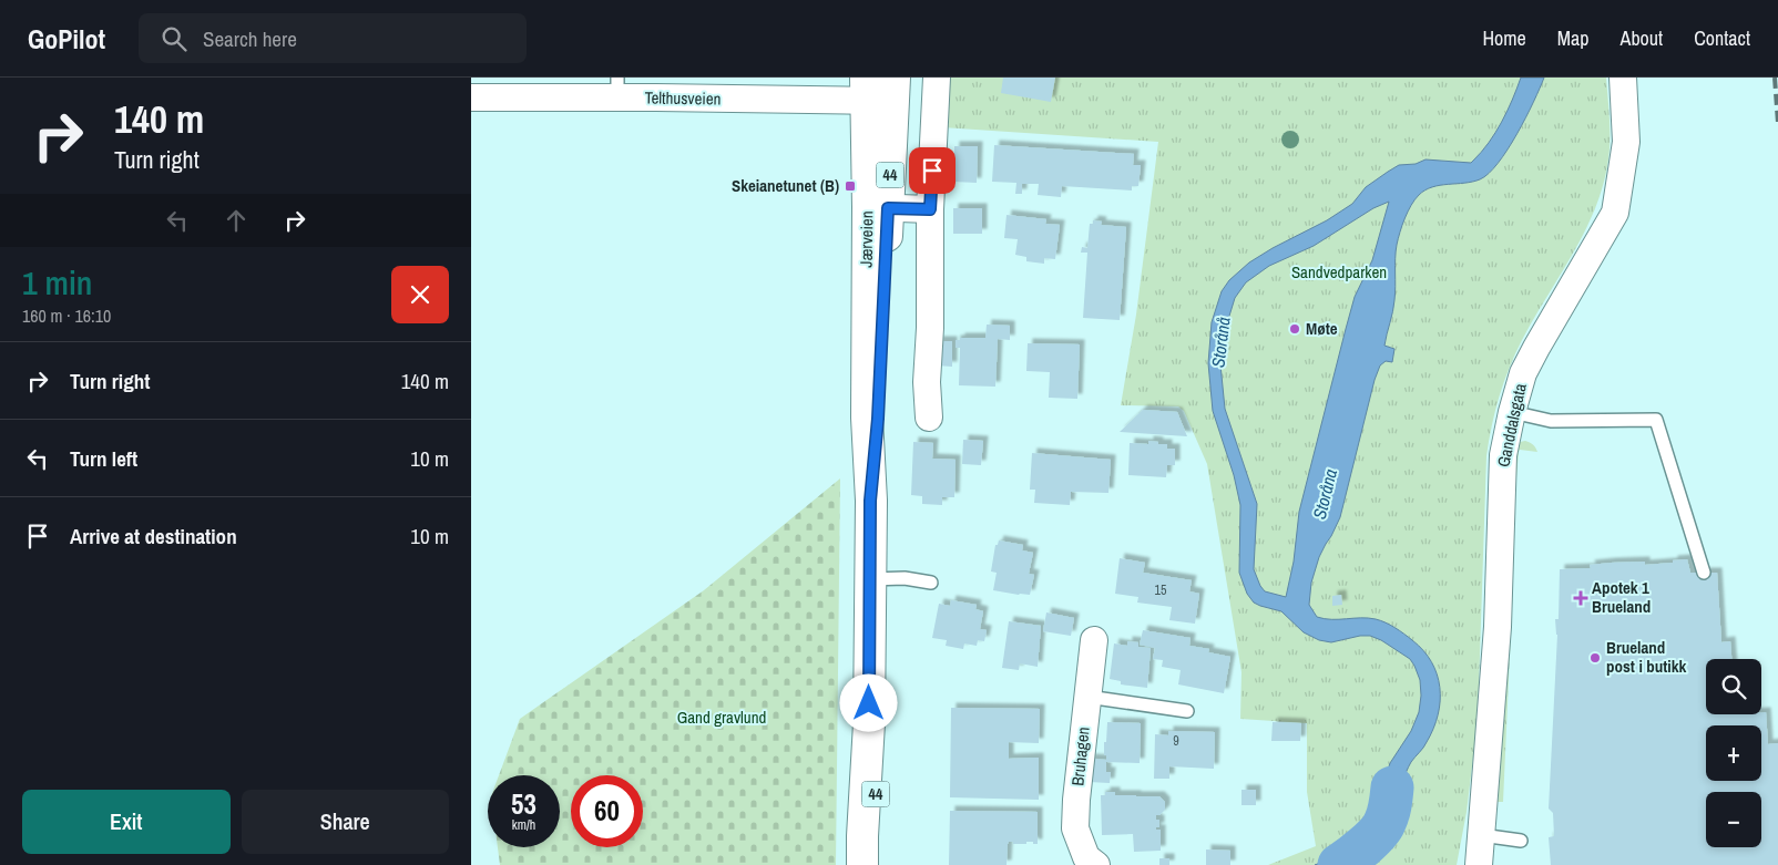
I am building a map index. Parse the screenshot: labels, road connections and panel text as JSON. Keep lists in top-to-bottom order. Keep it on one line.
{"streets":{"main road":["44","Jærveien"],"street":["Telthusveien","Ganddalsgata","Bruhagen"]},"crossings":[["Telthusveien","Jærveien"]],"water":["Storånå","Storåna"],"parks":["Sandvedparken","Gand gravlund"],"places":{"transit":["Skeianetunet (B)"],"other":["Møte","Brueland post i butikk"],"health":["Apotek 1 Brueland"]},"house_numbers":["15","9"],"page":{"header":"GoPilot","search":"Search here","nav":["Home","Map","About","Contact"],"turn":["140 m","Turn right"],"heading":["1 min","160 m · 16:10"],"list":[{"name":"Turn right","value":"140 m"},{"name":"Turn left","value":"10 m"},{"name":"Arrive at destination","value":"10 m"}],"map_buttons":["+","−"],"speed":"53 km/h","limit":"60","buttons":["Exit","Share"]}}
